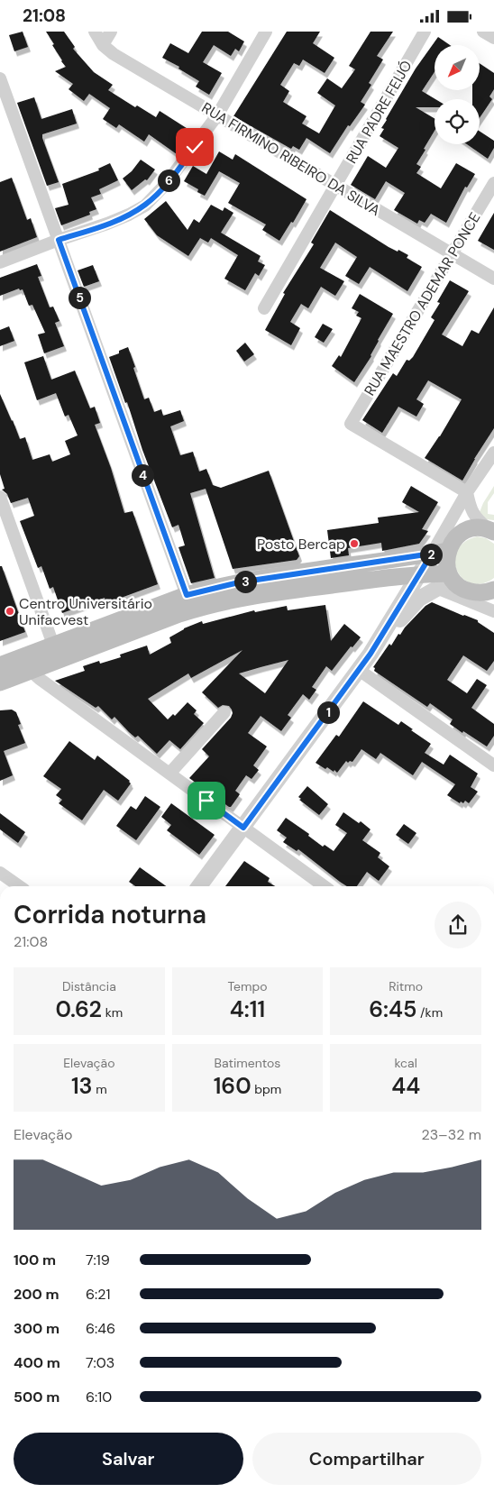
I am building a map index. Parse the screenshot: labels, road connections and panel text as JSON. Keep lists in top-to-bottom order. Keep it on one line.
{"streets":{"street":["RUA PADRE FEIJÓ","RUA FIRMINO RIBEIRO DA SILVA","RUA MAESTRO ADEMAR PONCE"]},"crossings":[["RUA PADRE FEIJÓ","RUA FIRMINO RIBEIRO DA SILVA"],["RUA FIRMINO RIBEIRO DA SILVA","RUA MAESTRO ADEMAR PONCE"]],"places":["Posto Bercap","Centro Universitário Unifacvest"],"north":"bottom left","page":{"status":"21:08","pins":["6","5","4","2","3","1"],"heading":["Corrida noturna","21:08"],"stats":[["Distância","0.62 km"],["Tempo","4:11"],["Ritmo","6:45 /km"],["Elevação","13 m"],["Batimentos","160 bpm"],["kcal","44"]],"chart":["Elevação","23–32 m"],"list":[{"name":"100 m","note":"7:19"},{"name":"200 m","note":"6:21"},{"name":"300 m","note":"6:46"},{"name":"400 m","note":"7:03"},{"name":"500 m","note":"6:10"}],"buttons":["Salvar","Compartilhar"]}}
